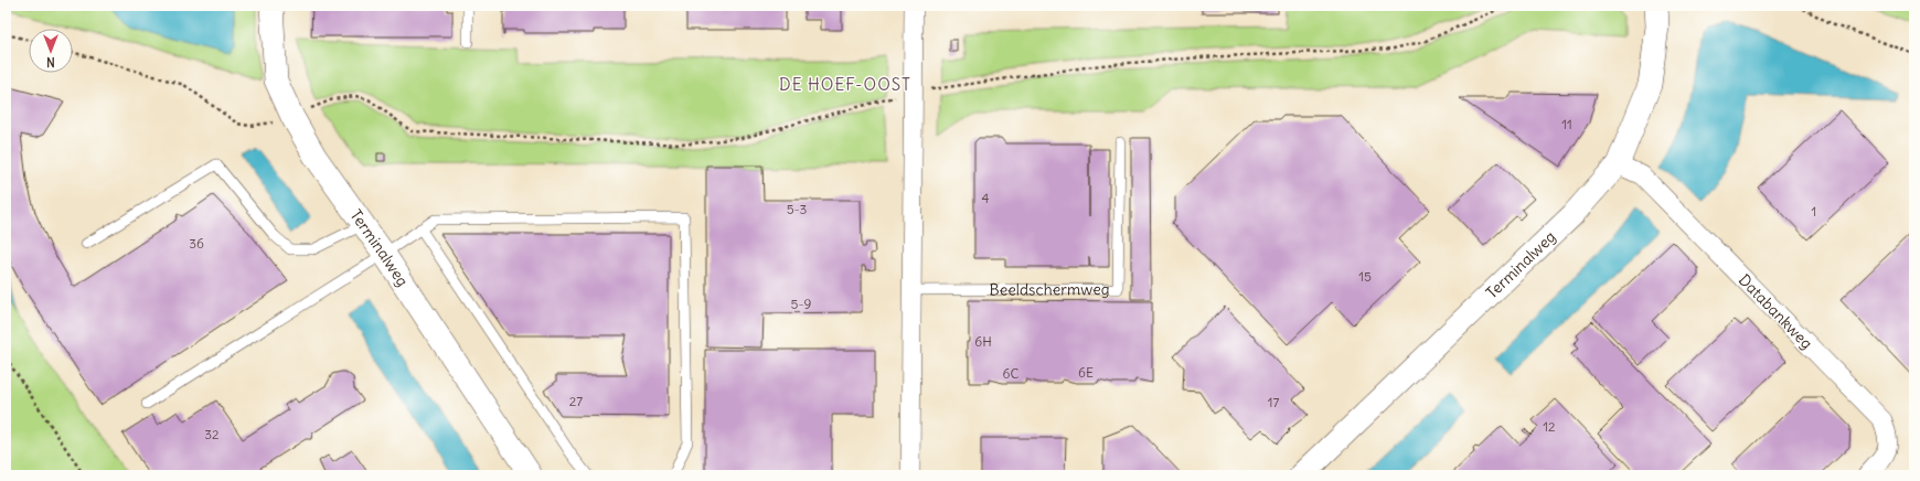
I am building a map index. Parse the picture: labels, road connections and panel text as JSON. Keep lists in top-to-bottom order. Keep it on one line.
{"streets":{"street":["Terminalweg","Databankweg"],"lane":["Beeldschermweg"]},"crossings":[["Terminalweg","Databankweg"]],"districts":["DE HOEF-OOST"],"house_numbers":["11","4","5-3","1","36","15","5-9","6H","6E","6C","27","17","12","32"],"north":"bottom"}
